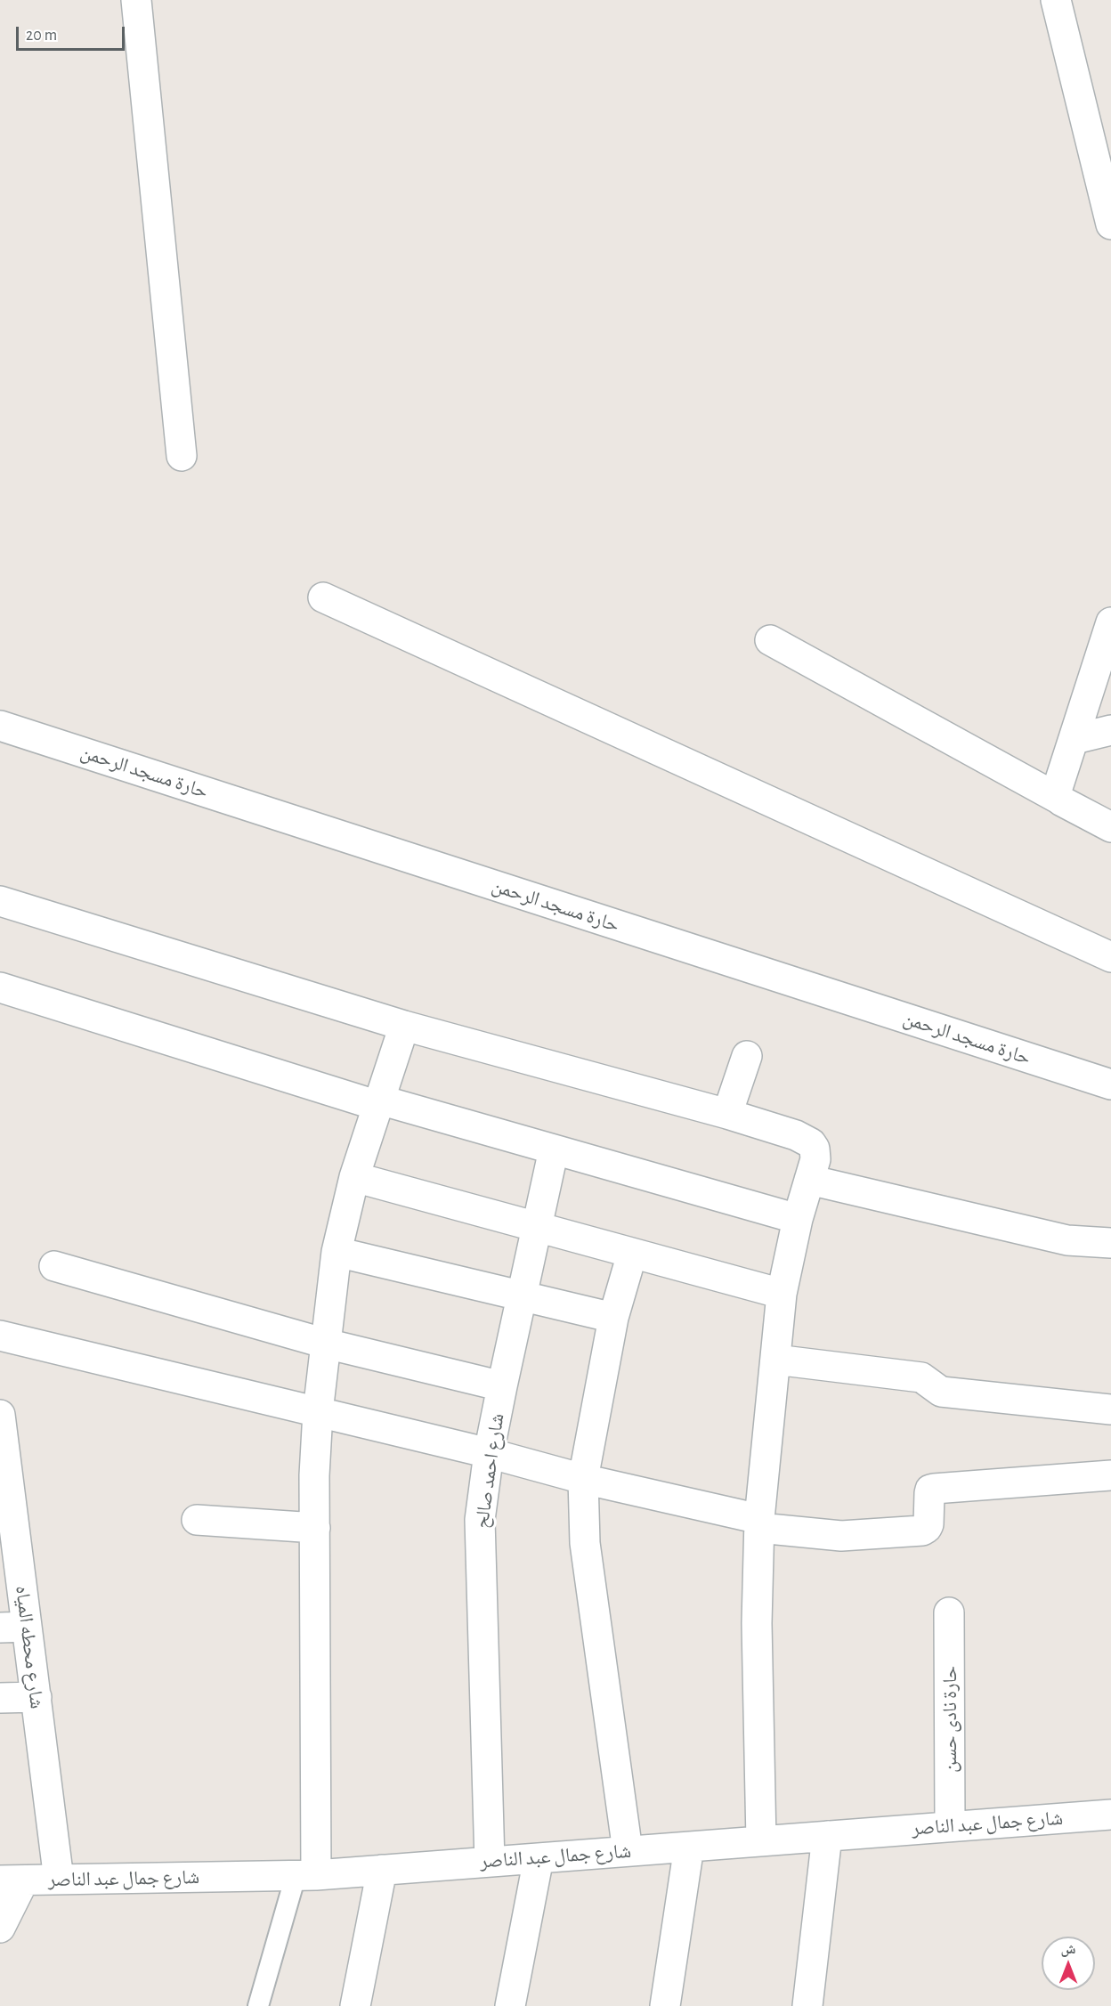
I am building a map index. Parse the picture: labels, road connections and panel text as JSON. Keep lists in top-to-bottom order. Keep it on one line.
{"streets":{"street":["حارة مسجد الرحمن","شارع احمد صالح","شارع محطه المياه","حارة نادى حسن","شارع جمال عبد الناصر"]},"crossings":[["شارع احمد صالح","شارع جمال عبد الناصر"],["شارع محطه المياه","شارع جمال عبد الناصر"],["حارة نادى حسن","شارع جمال عبد الناصر"]],"scale_bar":"20 m","north":"top"}
